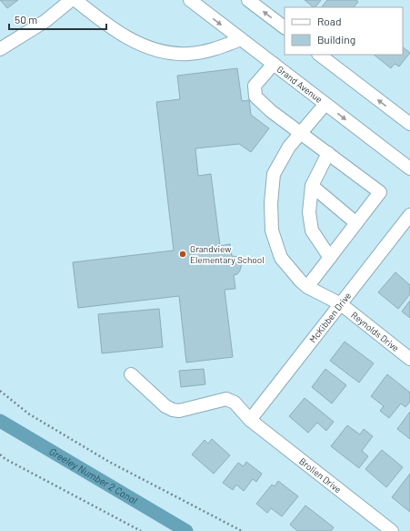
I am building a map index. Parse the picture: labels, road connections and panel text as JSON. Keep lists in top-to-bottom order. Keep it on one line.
{"streets":{"street":["Grand Avenue","McKibben Drive","Reynolds Drive","Brolien Drive"]},"crossings":[["Grand Avenue","Reynolds Drive"],["McKibben Drive","Reynolds Drive"],["McKibben Drive","Brolien Drive"]],"water":["Greeley Number 2 Canal"],"places":["Grandview Elementary School"],"legend":["Road","Building"],"scale_bar":"50 m"}
